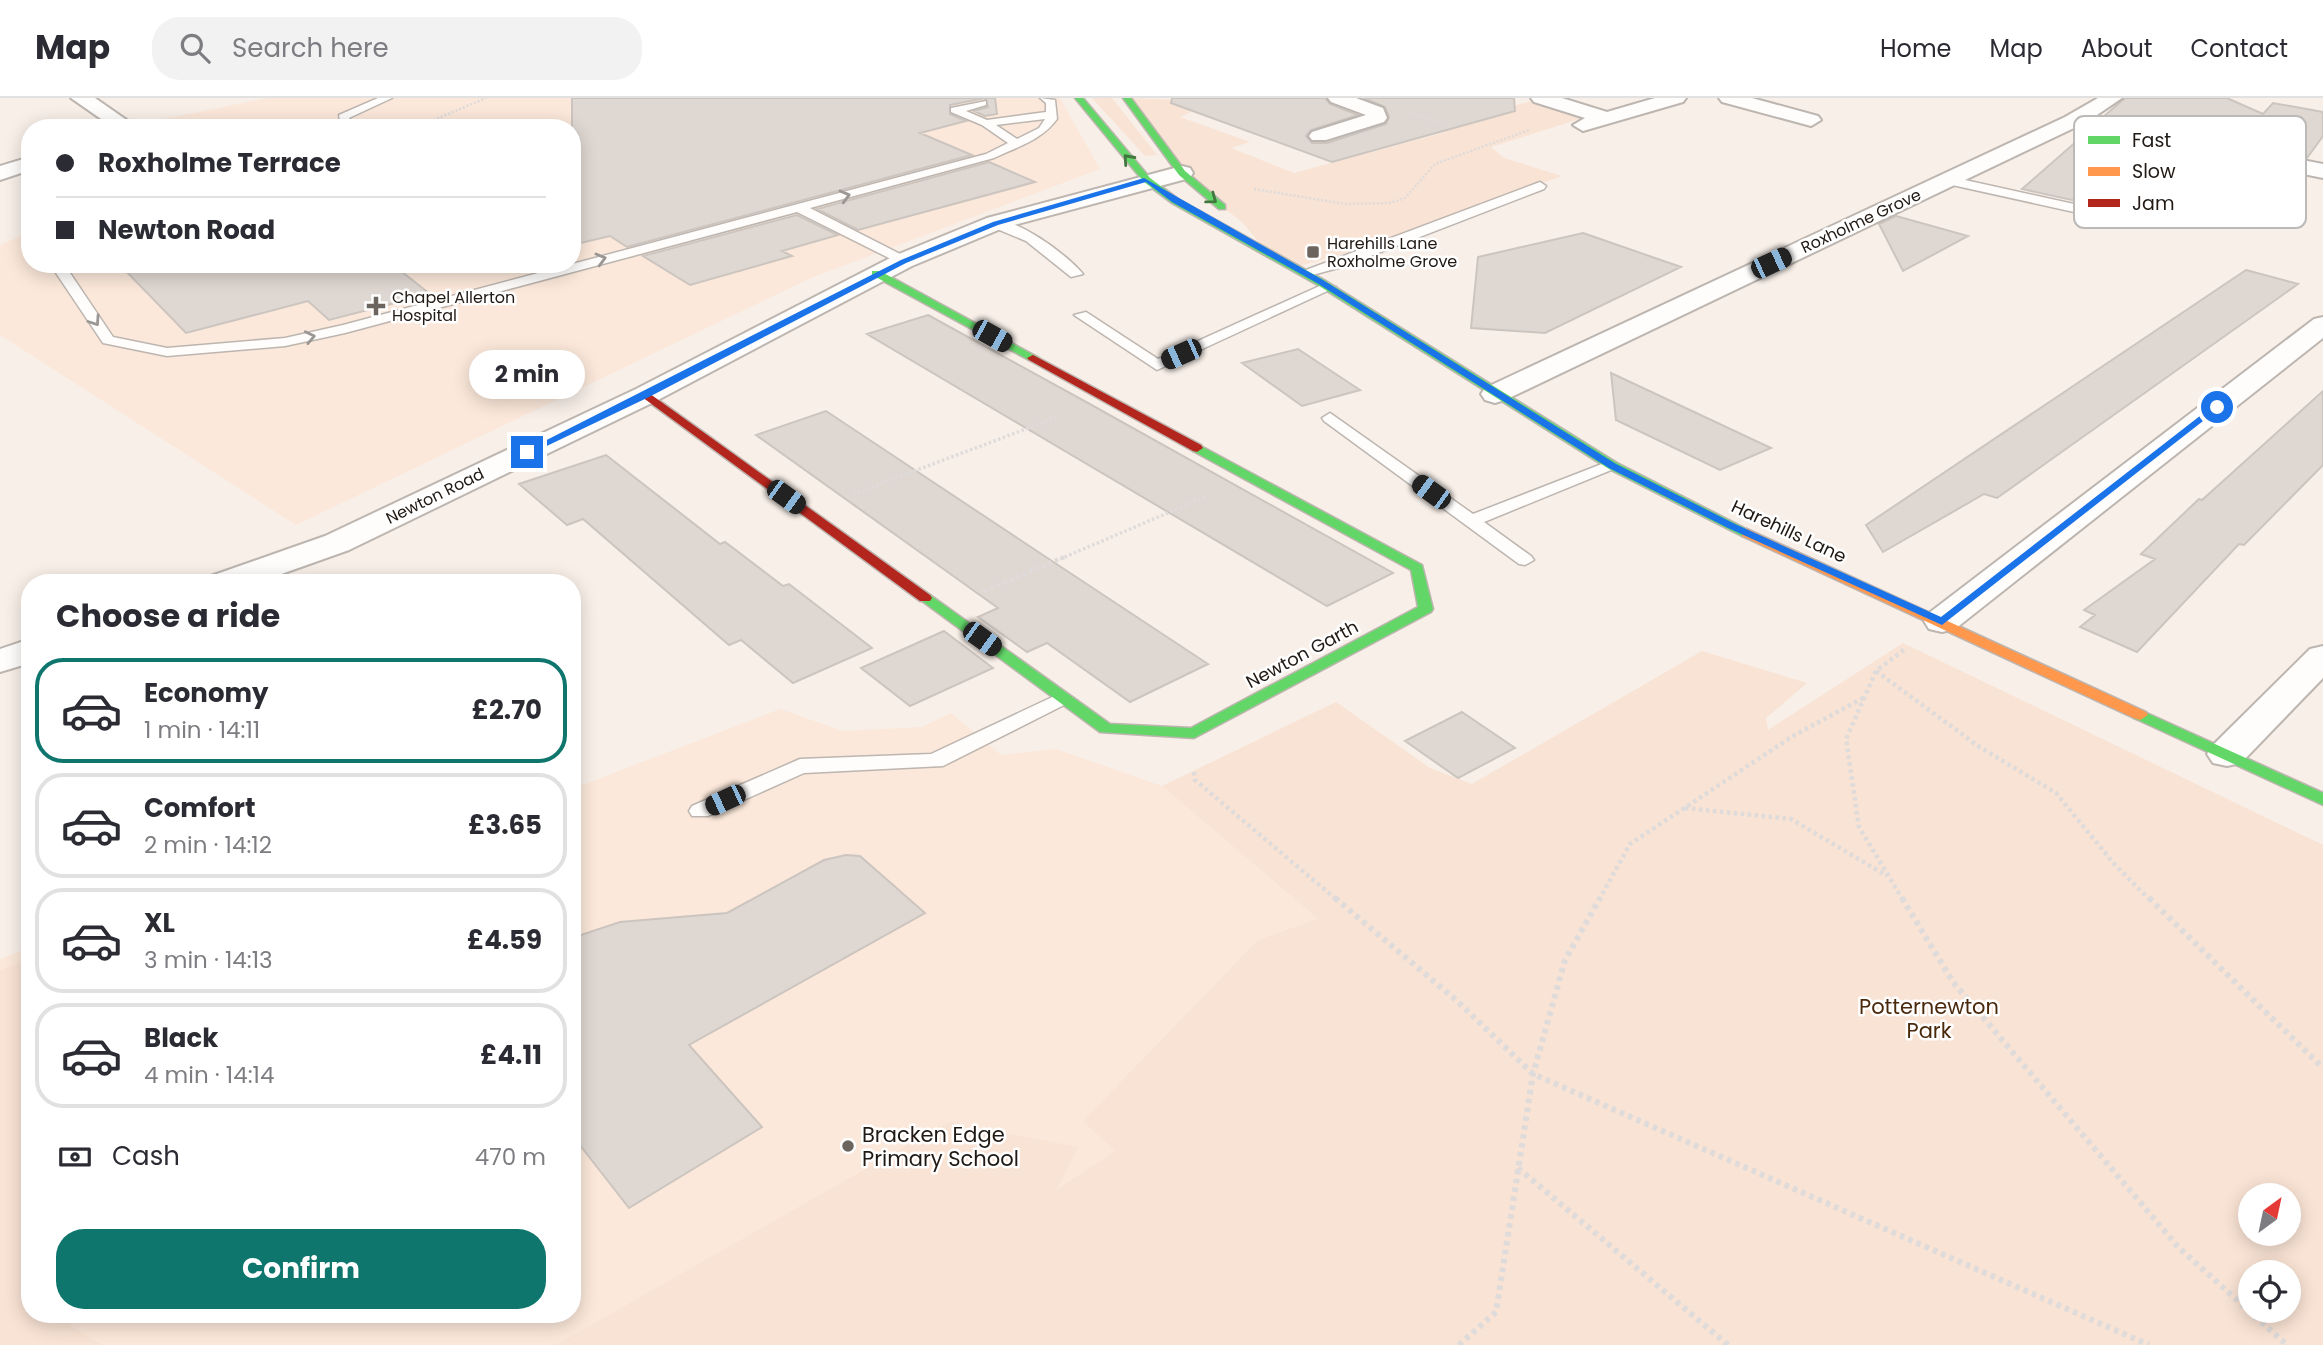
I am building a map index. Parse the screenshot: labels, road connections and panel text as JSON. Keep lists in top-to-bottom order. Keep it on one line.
{"streets":{"main road":["Harehills Lane","Newton Garth"],"street":["Roxholme Grove","Newton Road"]},"crossings":[["Roxholme Grove","Harehills Lane"],["Newton Road","Harehills Lane"],["Newton Road","Newton Garth"]],"parks":["Potternewton Park"],"places":{"transit":["Harehills Lane Roxholme Grove"],"health":["Chapel Allerton Hospital"],"other":["Bracken Edge Primary School"]},"legend":["Fast","Slow","Jam"],"north":"top right","page":{"header":"Map","search":"Search here","nav":["Home","Map","About","Contact"],"banner":["Roxholme Terrace","Newton Road"],"bubble":"2 min","heading":"Choose a ride","list":[{"name":"Economy","note":"1 min · 14:11","value":"£2.70"},{"name":"Comfort","note":"2 min · 14:12","value":"£3.65"},{"name":"XL","note":"3 min · 14:13","value":"£4.59"},{"name":"Black","note":"4 min · 14:14","value":"£4.11"}],"pay":["Cash","470 m"],"buttons":"Confirm"}}
